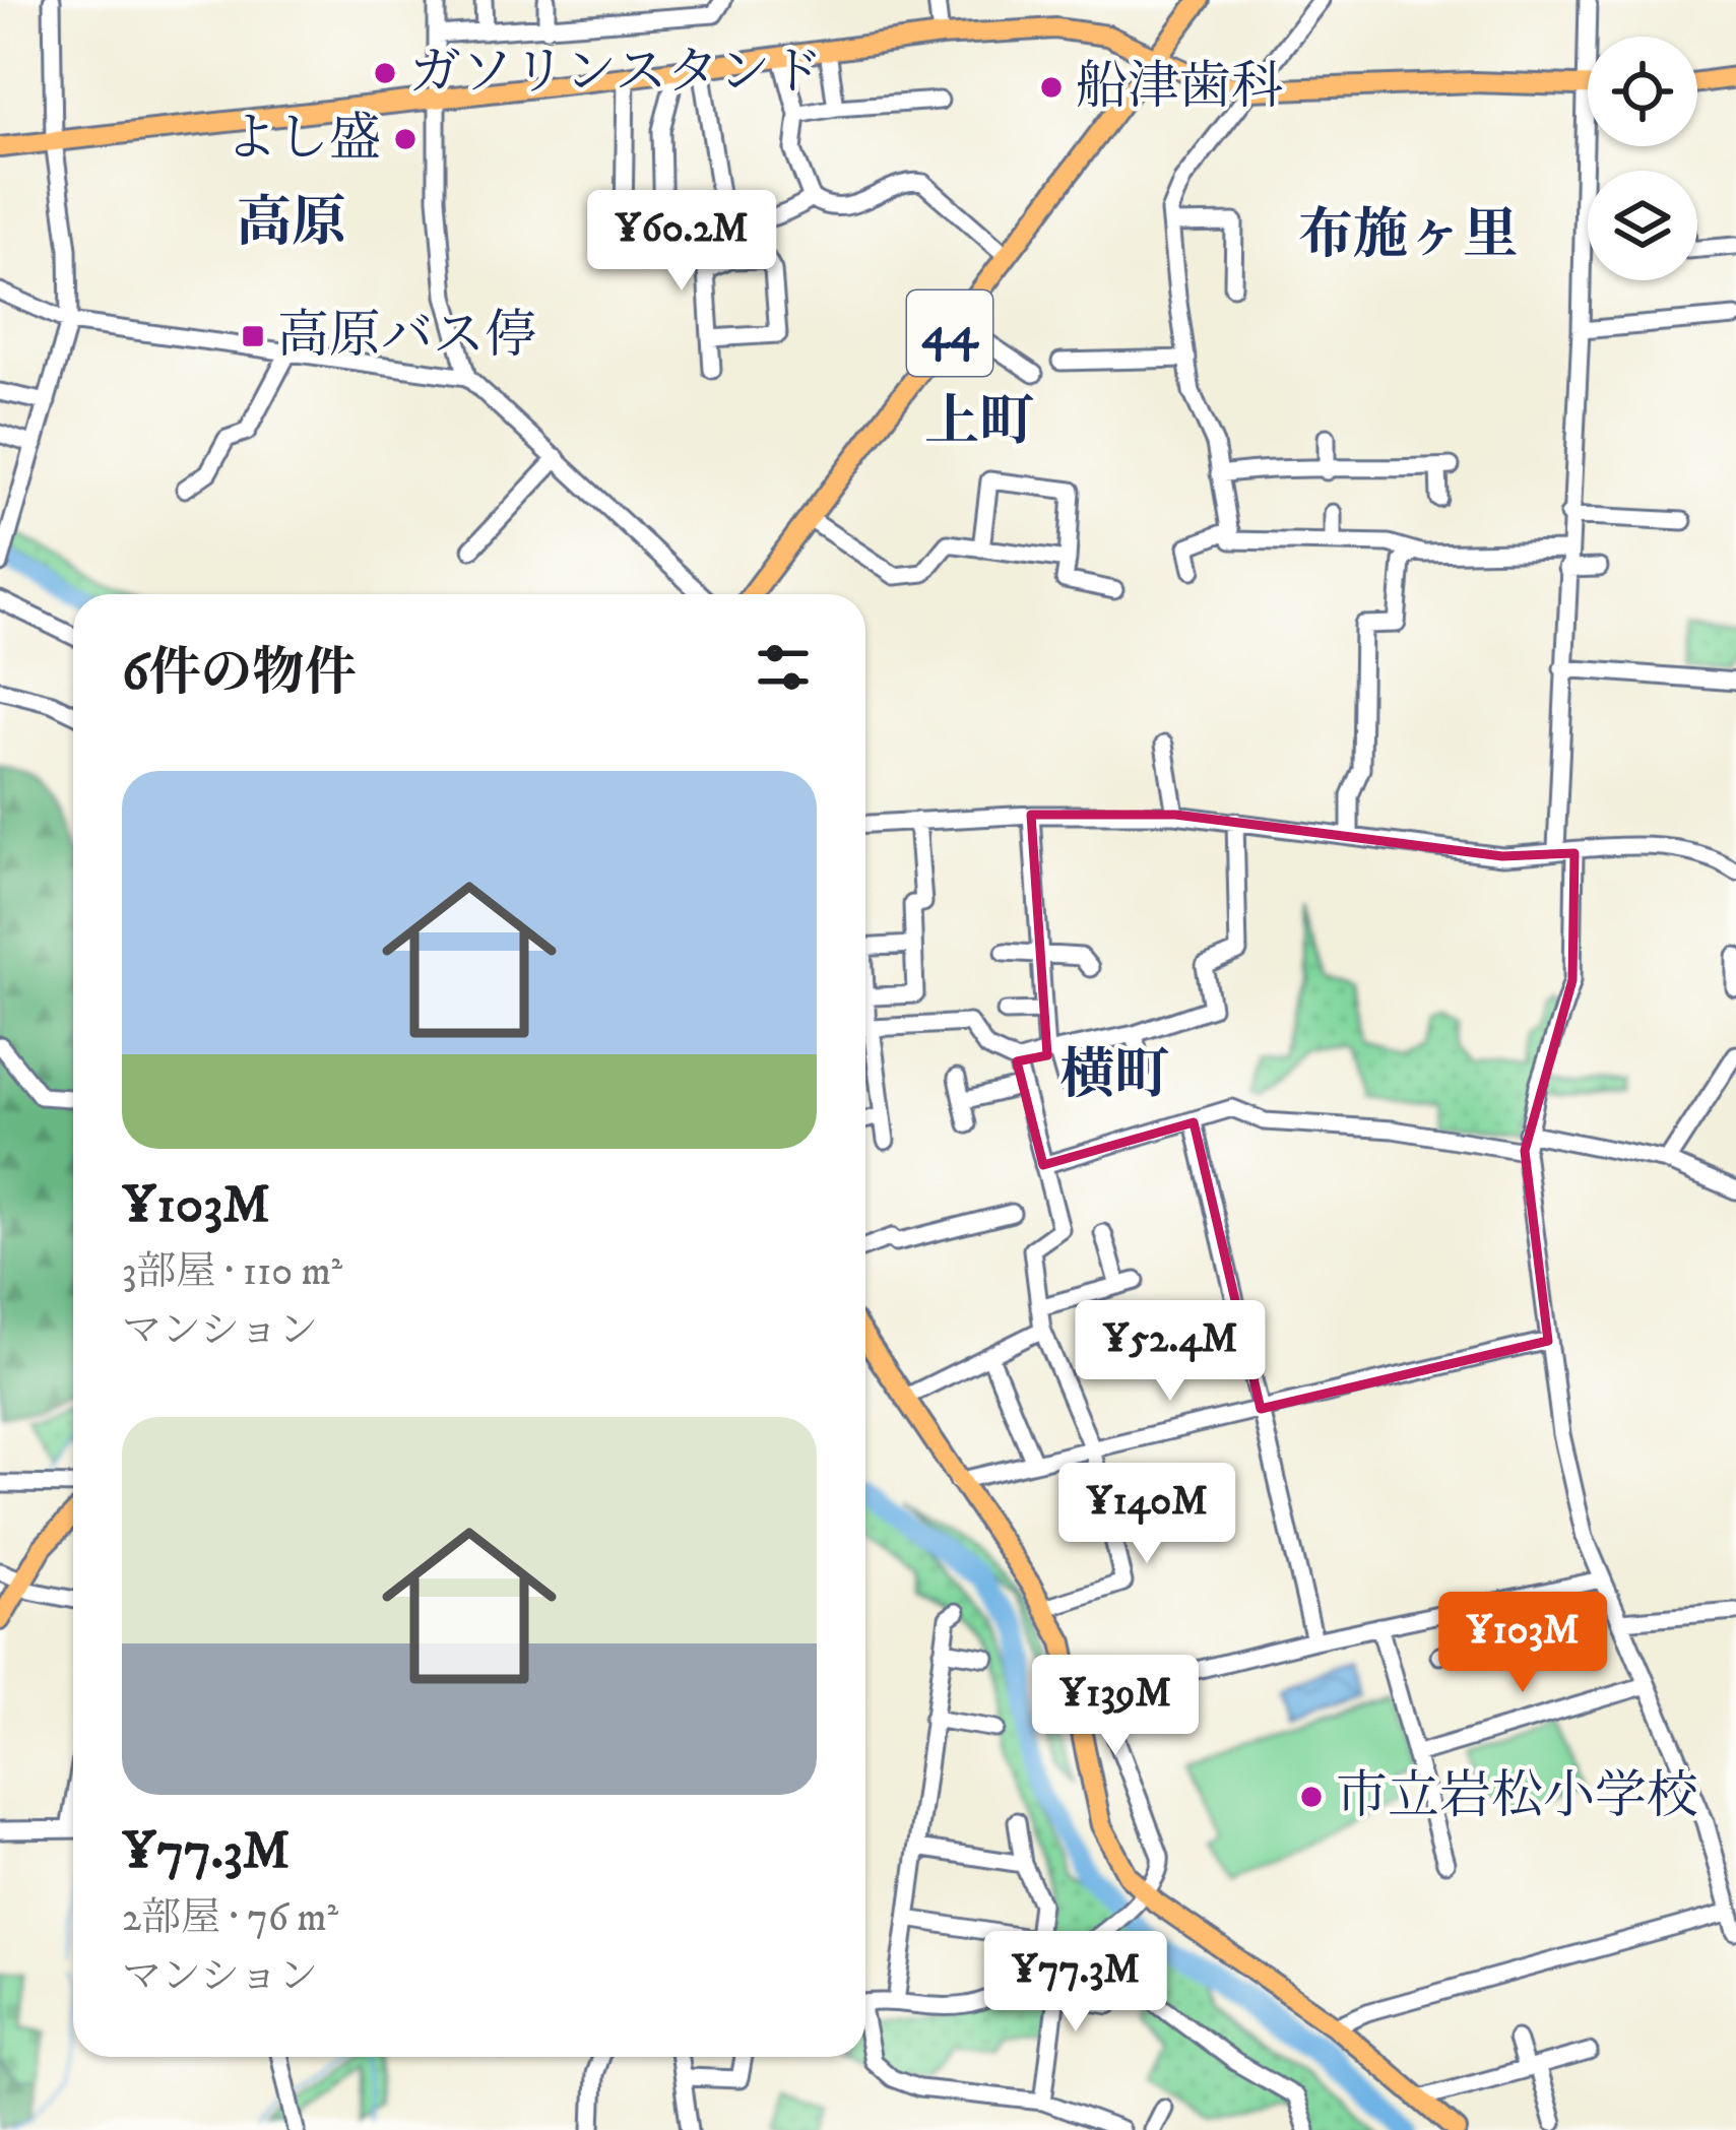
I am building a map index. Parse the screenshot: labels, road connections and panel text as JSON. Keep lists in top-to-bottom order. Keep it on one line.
{"streets":{"main road":["44"]},"districts":["高原","布施ヶ里","上町","横町"],"places":{"other":["ガソリンスタンド","船津歯科","よし盛","市立岩松小学校"],"transit":["高原バス停"]},"page":{"price":["¥60.2M","¥52.4M","¥140M","¥103M","¥139M","¥77.3M"],"heading":"6件の物件","list":[{"name":"¥103M","note":"3部屋 · 110 m² · マンション"},{"name":"¥77.3M","note":"2部屋 · 76 m² · マンション"}]}}
